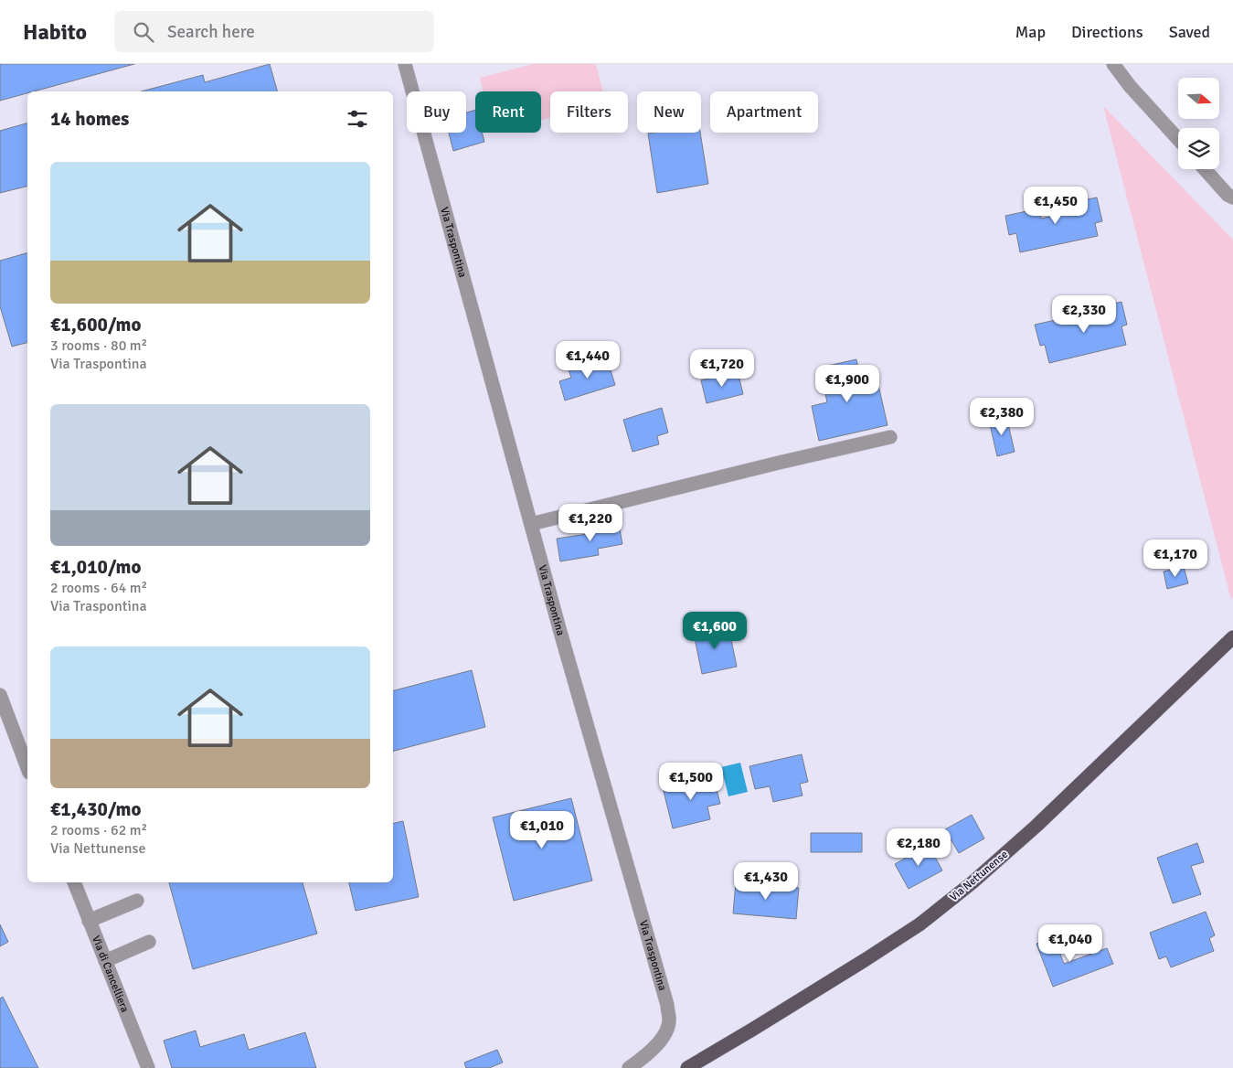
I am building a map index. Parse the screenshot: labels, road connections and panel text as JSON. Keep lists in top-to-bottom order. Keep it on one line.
{"streets":{"main road":["Via Nettunense"],"street":["Via Traspontina","Via di Cancelliera"]},"north":"right","page":{"header":"Habito","search":"Search here","nav":["Map","Directions","Saved"],"chip":["Buy","Rent","Filters","New","Apartment"],"heading":"14 homes","list":[{"name":"€1,600/mo","note":"3 rooms · 80 m² · Via Traspontina"},{"name":"€1,010/mo","note":"2 rooms · 64 m² · Via Traspontina"},{"name":"€1,430/mo","note":"2 rooms · 62 m² · Via Nettunense"}],"price":["€1,450","€2,330","€1,440","€1,720","€1,900","€2,380","€1,220","€1,170","€1,600","€1,500","€1,010","€2,180","€1,430","€1,040"]}}
